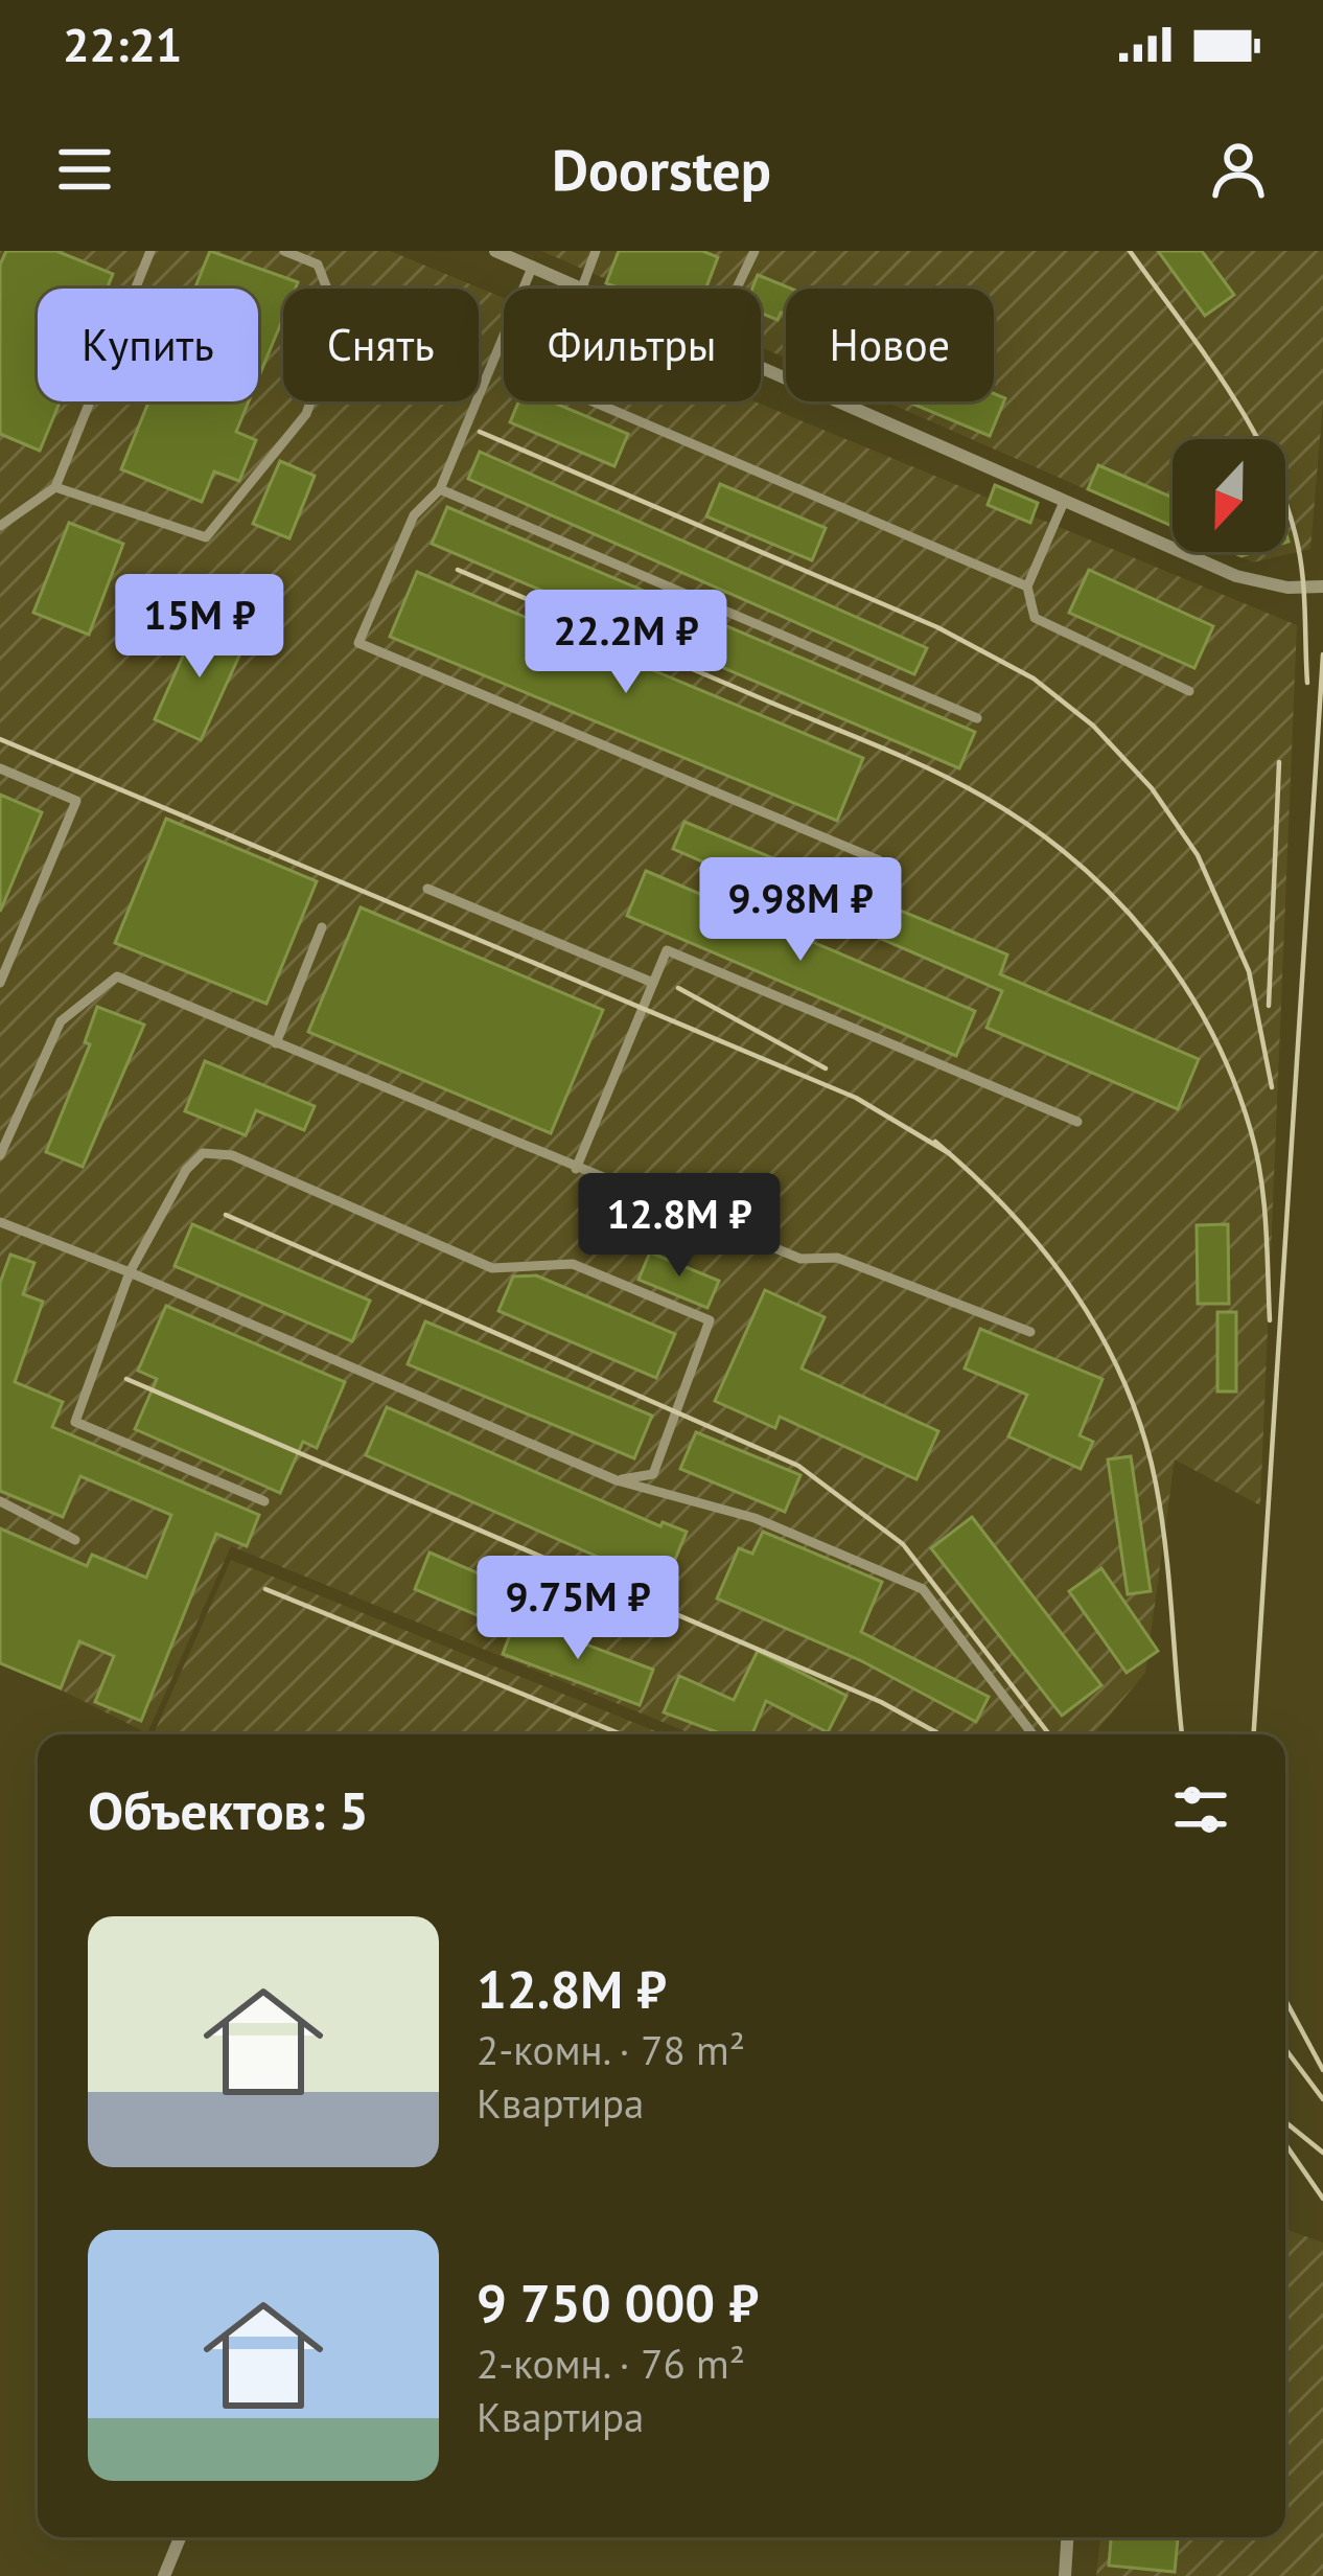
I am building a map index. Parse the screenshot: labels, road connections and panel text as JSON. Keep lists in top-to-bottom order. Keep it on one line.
{"north":"bottom","page":{"status":"22:21","header":"Doorstep","chip":["Купить","Снять","Фильтры","Новое"],"price":["15M ₽","22.2M ₽","9.98M ₽","12.8M ₽","9.75M ₽"],"heading":"Объектов: 5","list":[{"name":"12.8M ₽","note":"2-комн. · 78 m² · Квартира"},{"name":"9 750 000 ₽","note":"2-комн. · 76 m² · Квартира"}]}}
